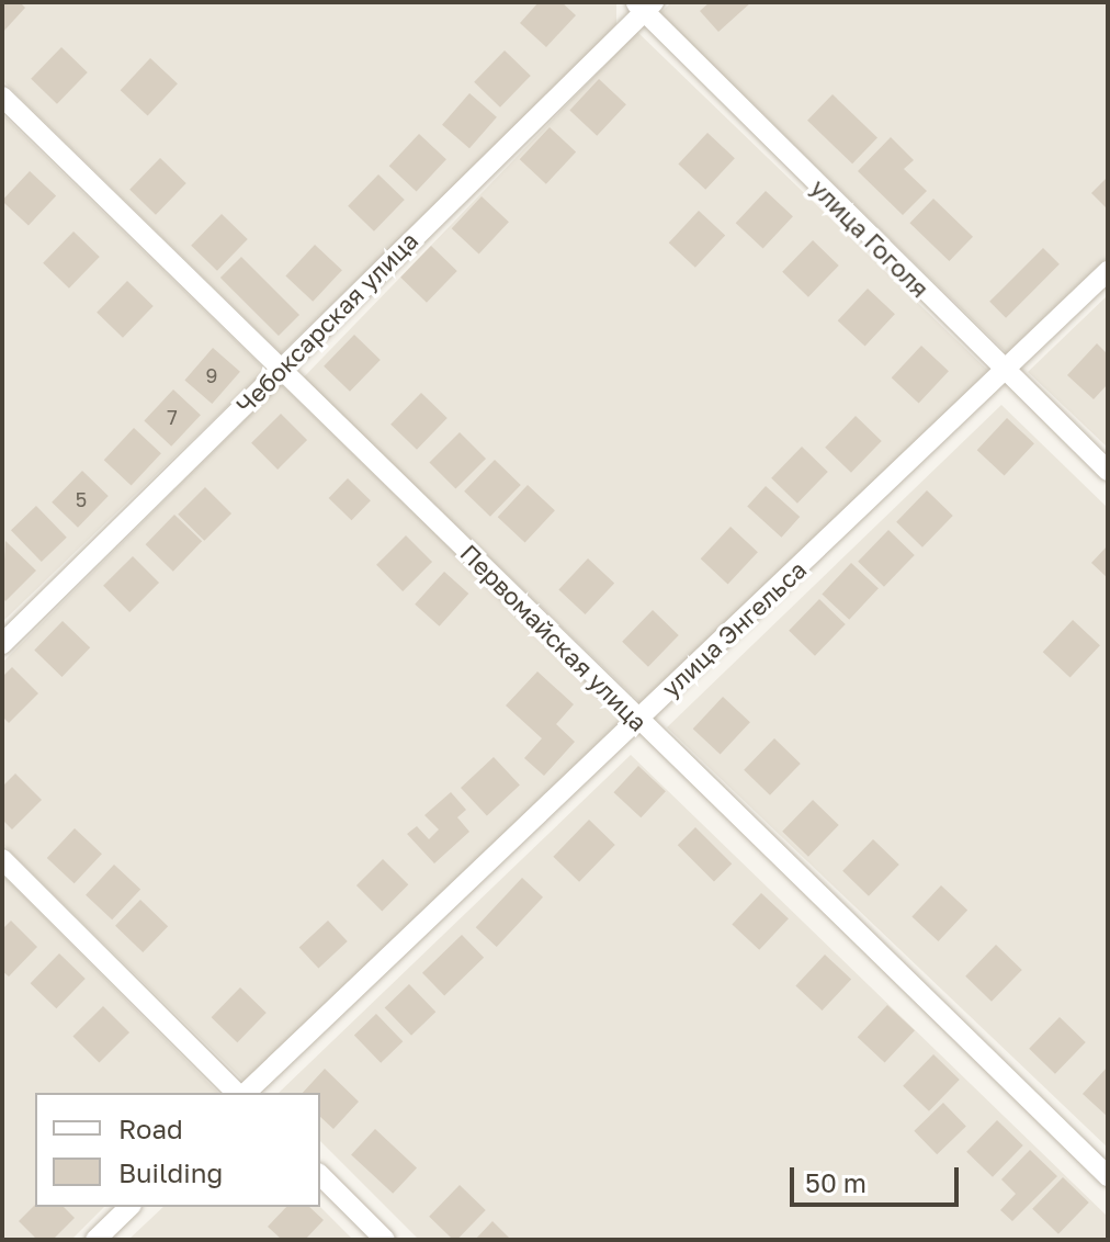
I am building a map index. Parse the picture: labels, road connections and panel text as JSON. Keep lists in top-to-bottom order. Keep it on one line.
{"streets":{"street":["улица Гоголя","Чебоксарская улица","улица Энгельса","Первомайская улица"]},"crossings":[["улица Гоголя","Чебоксарская улица"],["улица Гоголя","улица Энгельса"],["Чебоксарская улица","Первомайская улица"],["улица Энгельса","Первомайская улица"]],"house_numbers":["9","7","5"],"legend":["Road","Building"],"scale_bar":"50 m"}
